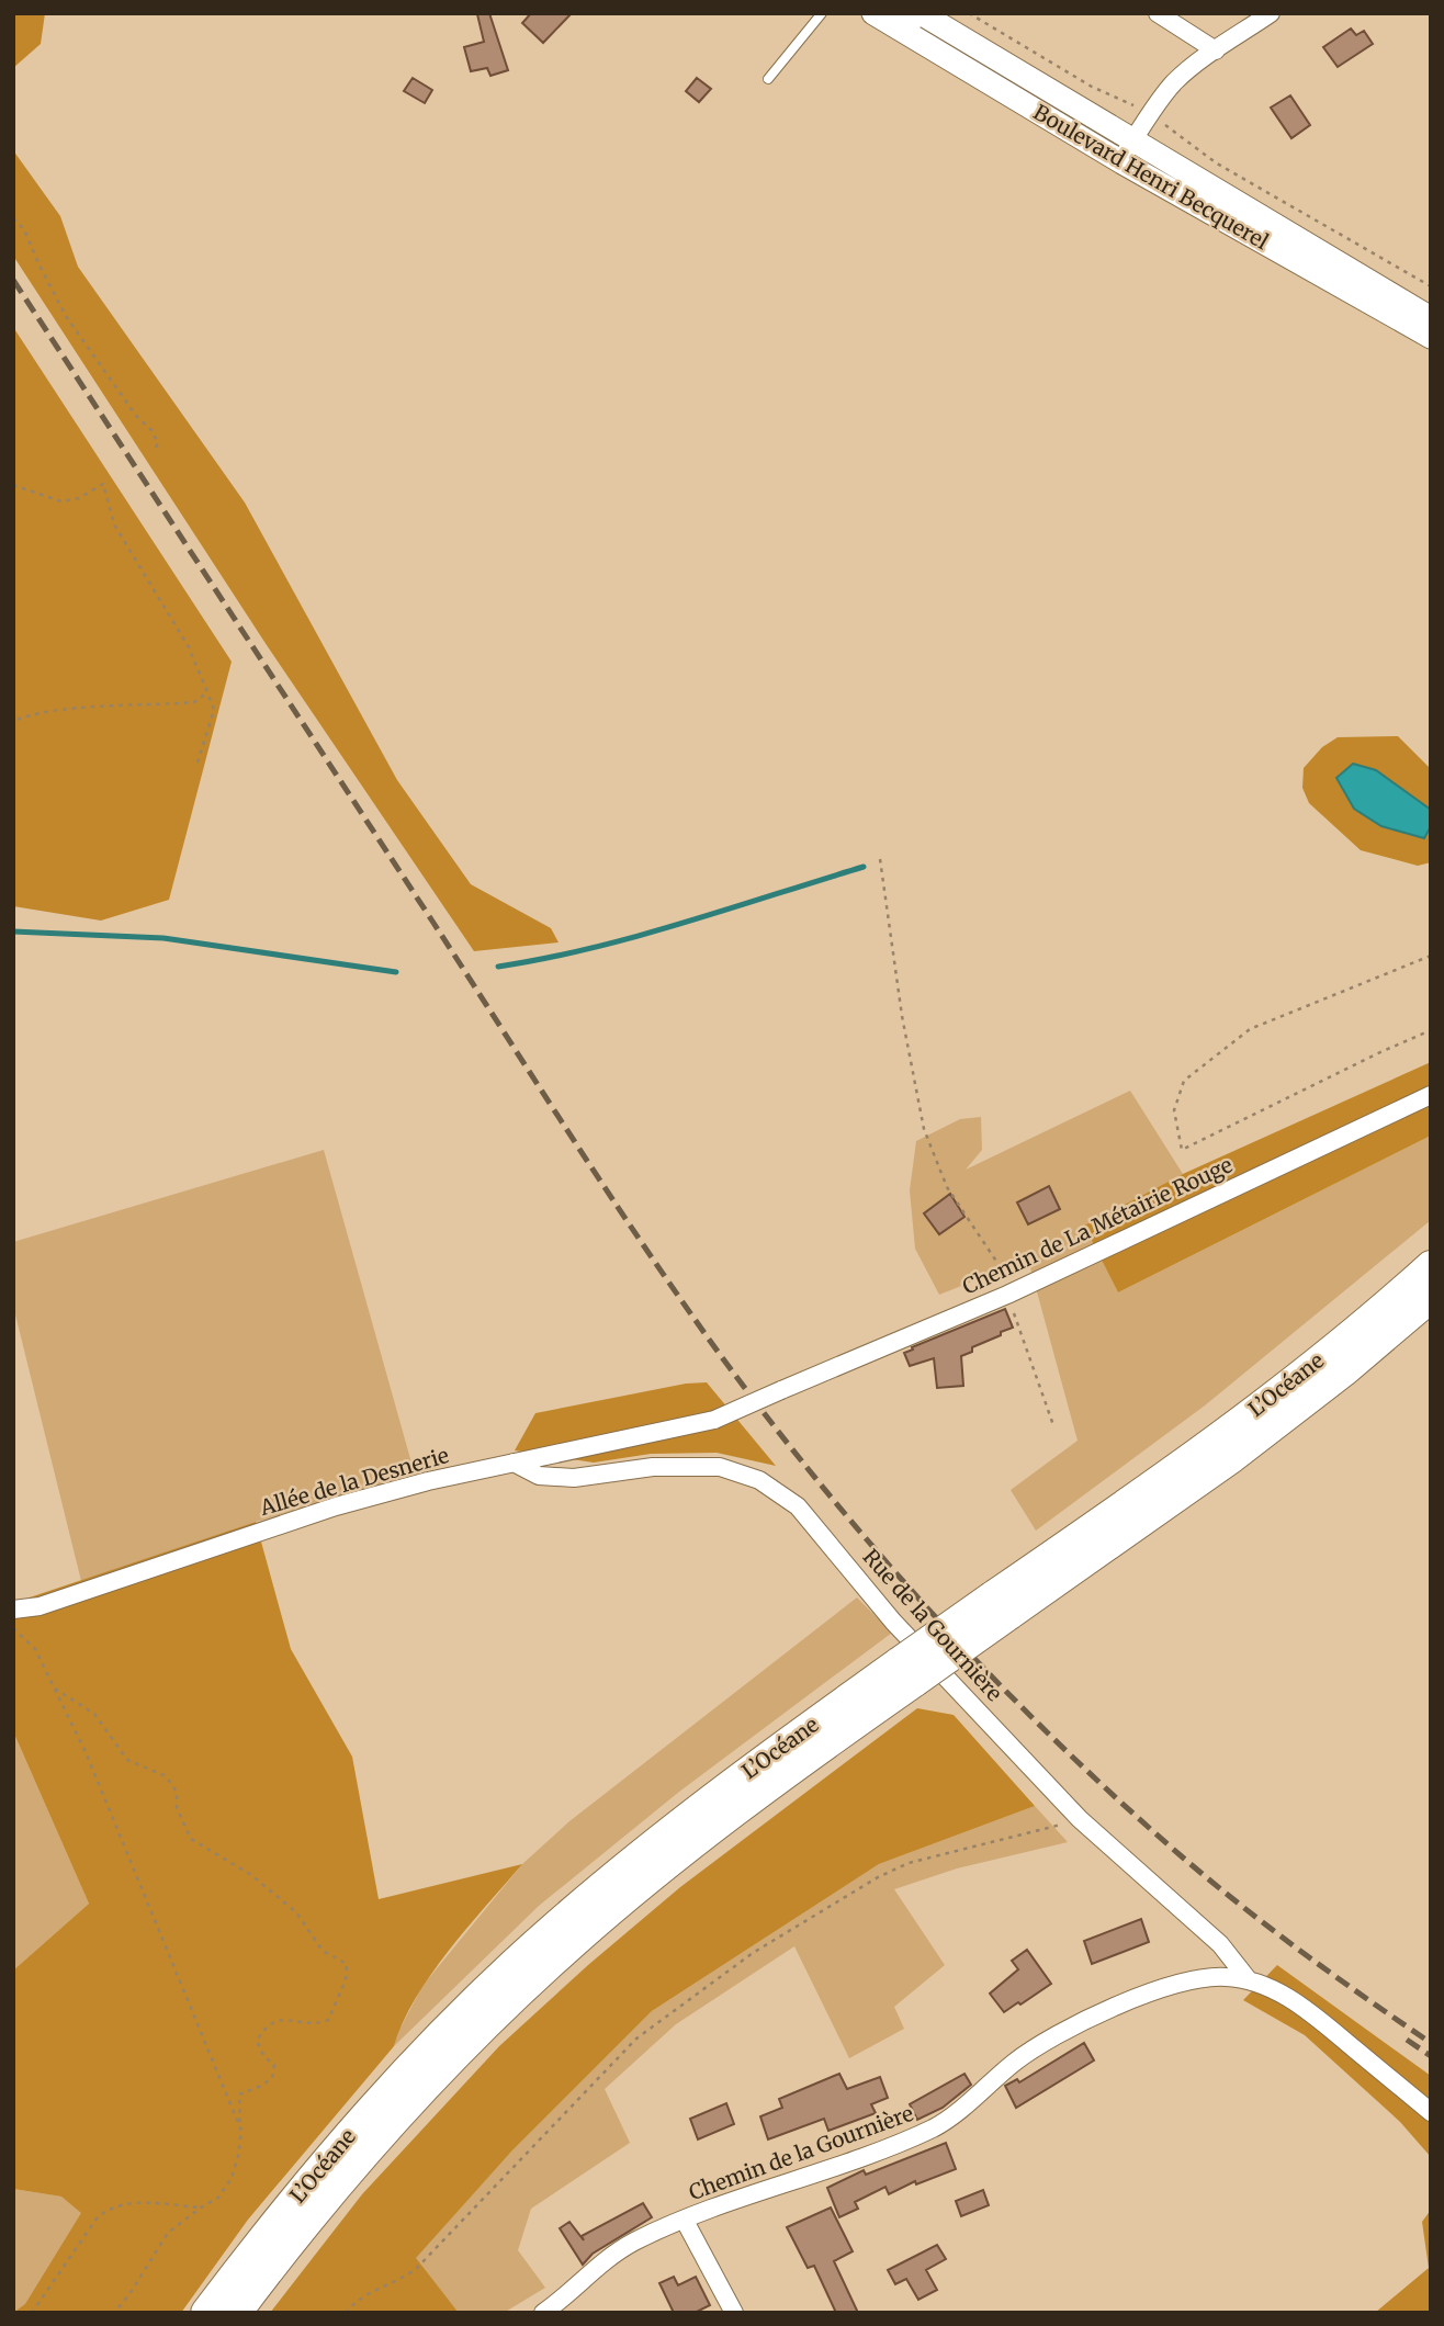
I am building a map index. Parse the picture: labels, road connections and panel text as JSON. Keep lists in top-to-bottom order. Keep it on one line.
{"streets":{"highway":["L’Océane"],"main road":["Boulevard Henri Becquerel"],"street":["Chemin de La Métairie Rouge","Allée de la Desnerie","Rue de la Gournière","Chemin de la Gournière"]},"crossings":[["Chemin de La Métairie Rouge","Allée de la Desnerie"],["Allée de la Desnerie","Rue de la Gournière"],["Rue de la Gournière","Chemin de la Gournière"]]}
